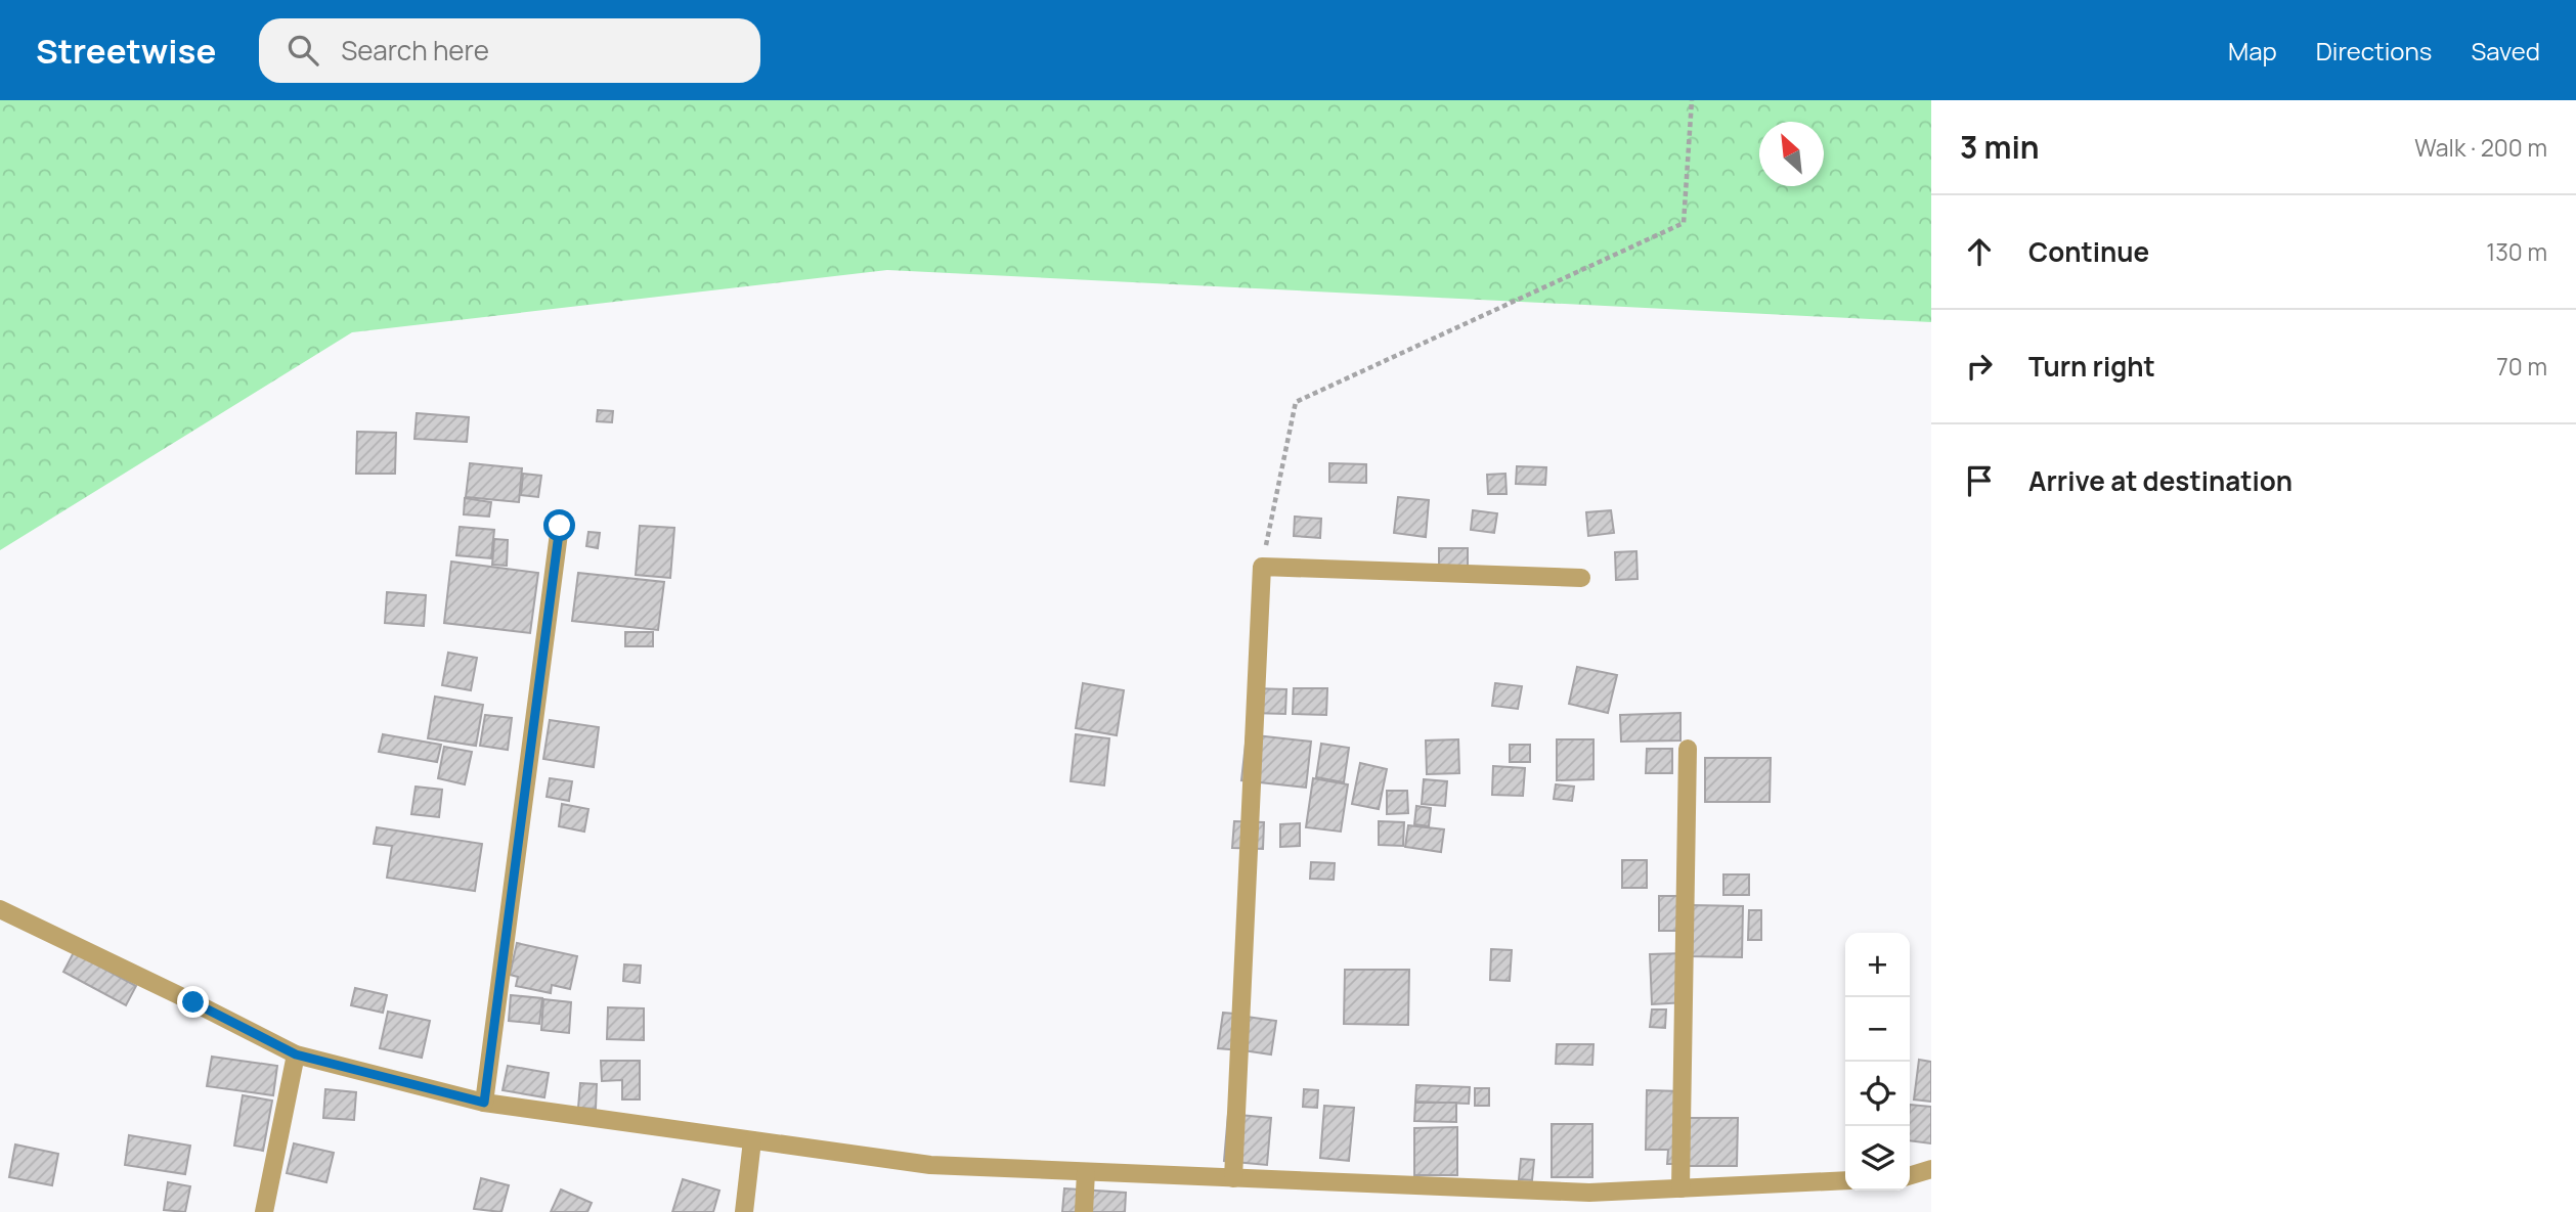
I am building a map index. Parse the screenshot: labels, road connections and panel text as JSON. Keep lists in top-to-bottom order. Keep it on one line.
{"north":"top left","page":{"header":"Streetwise","search":"Search here","nav":["Map","Directions","Saved"],"heading":["3 min","Walk · 200 m"],"list":[["Continue","130 m"],["Turn right","70 m"],"Arrive at destination"],"map_buttons":["+","−"]}}
